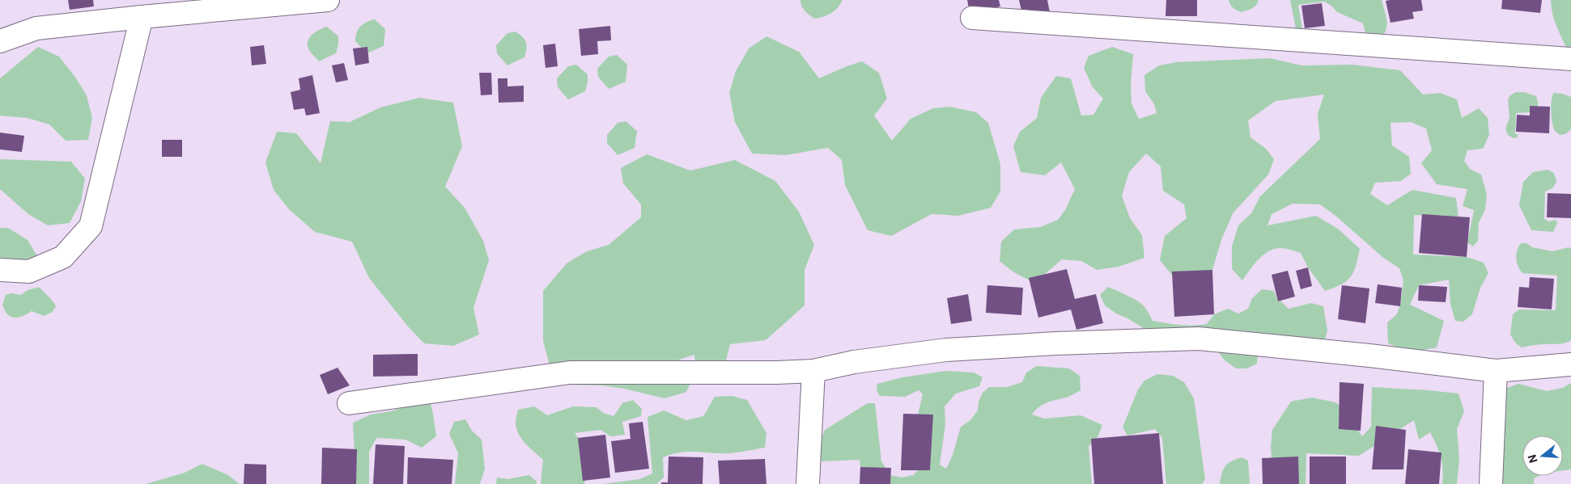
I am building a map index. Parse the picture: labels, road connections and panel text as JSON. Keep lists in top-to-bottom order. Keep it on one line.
{"north":"left"}
